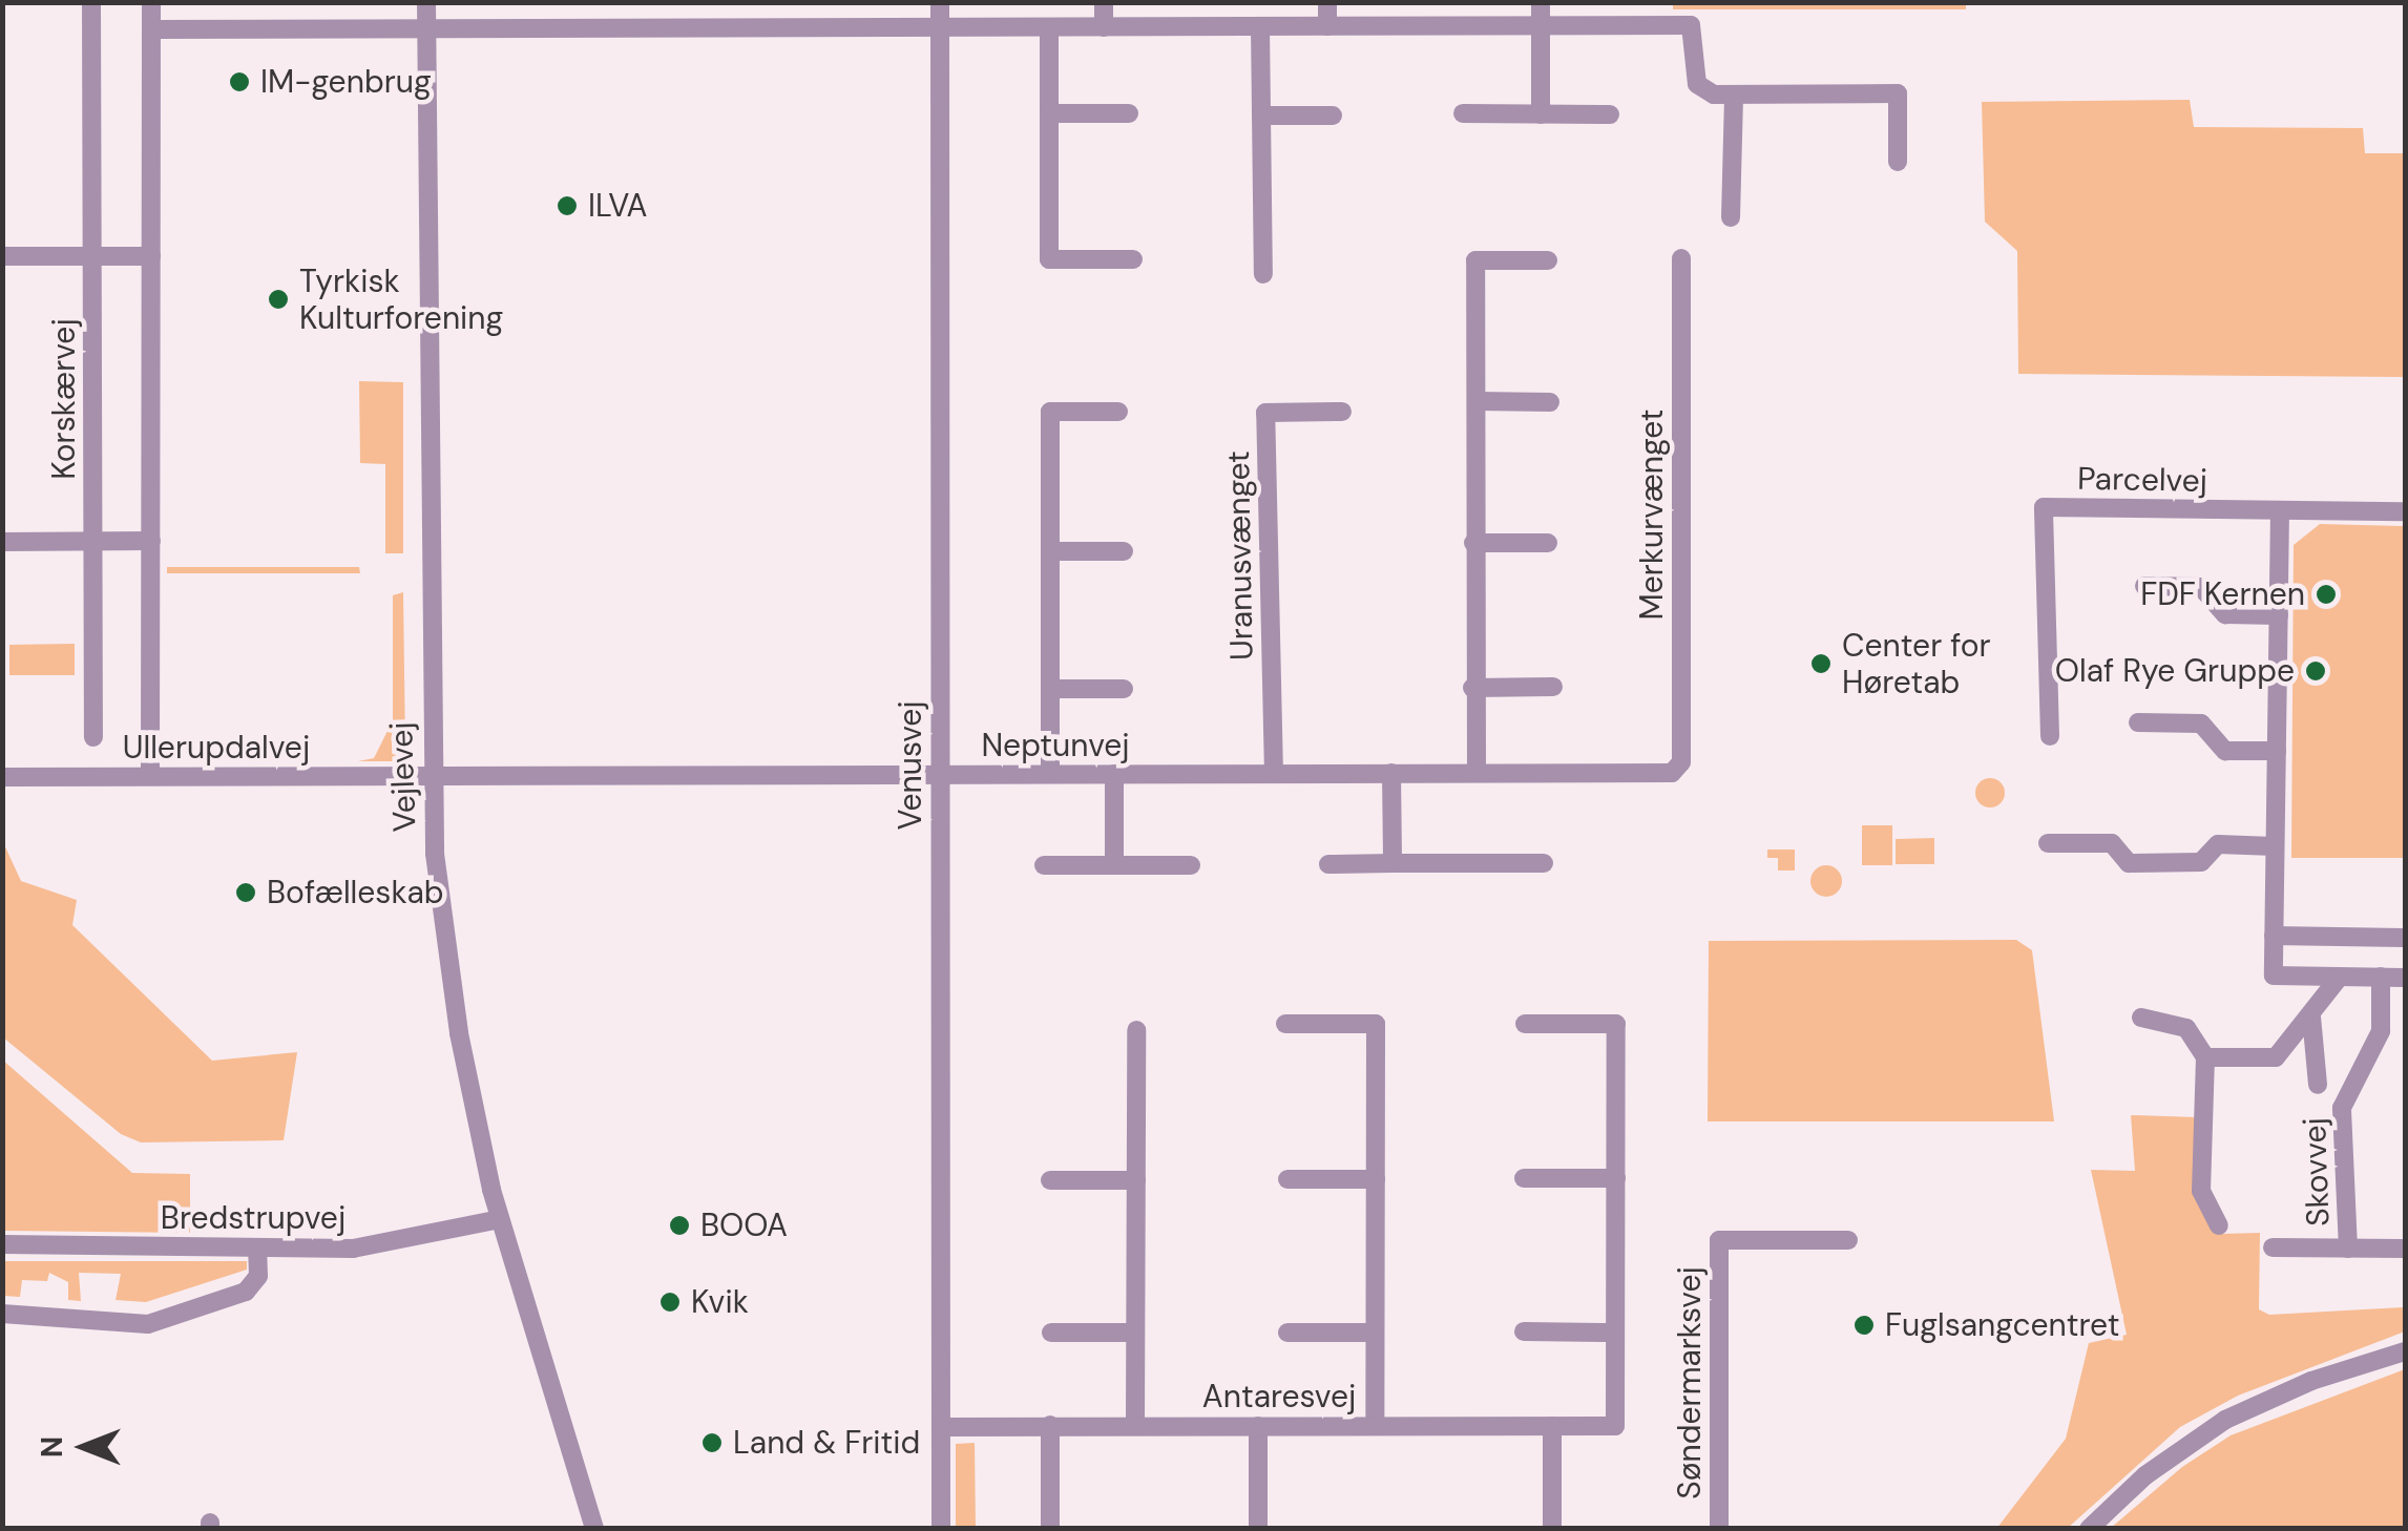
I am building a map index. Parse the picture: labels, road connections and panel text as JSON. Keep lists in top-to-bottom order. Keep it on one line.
{"streets":{"street":["Korskærvej","Parcelvej","Merkurvænget","Uranusvænget","Neptunvej","Ullerupdalvej","Venusvej","Vejlevej","Skovvej","Bredstrupvej","Søndermarksvej","Antaresvej"]},"crossings":[["Merkurvænget","Neptunvej"],["Uranusvænget","Neptunvej"],["Neptunvej","Ullerupdalvej"],["Neptunvej","Venusvej"],["Neptunvej","Vejlevej"],["Ullerupdalvej","Vejlevej"],["Venusvej","Antaresvej"],["Vejlevej","Bredstrupvej"]],"places":["IM-genbrug","ILVA","Tyrkisk Kulturforening","FDF Kernen","Center for Høretab","Olaf Rye Gruppe","Bofælleskab","BOOA","Kvik","Fuglsangcentret","Land & Fritid"],"north":"left"}
